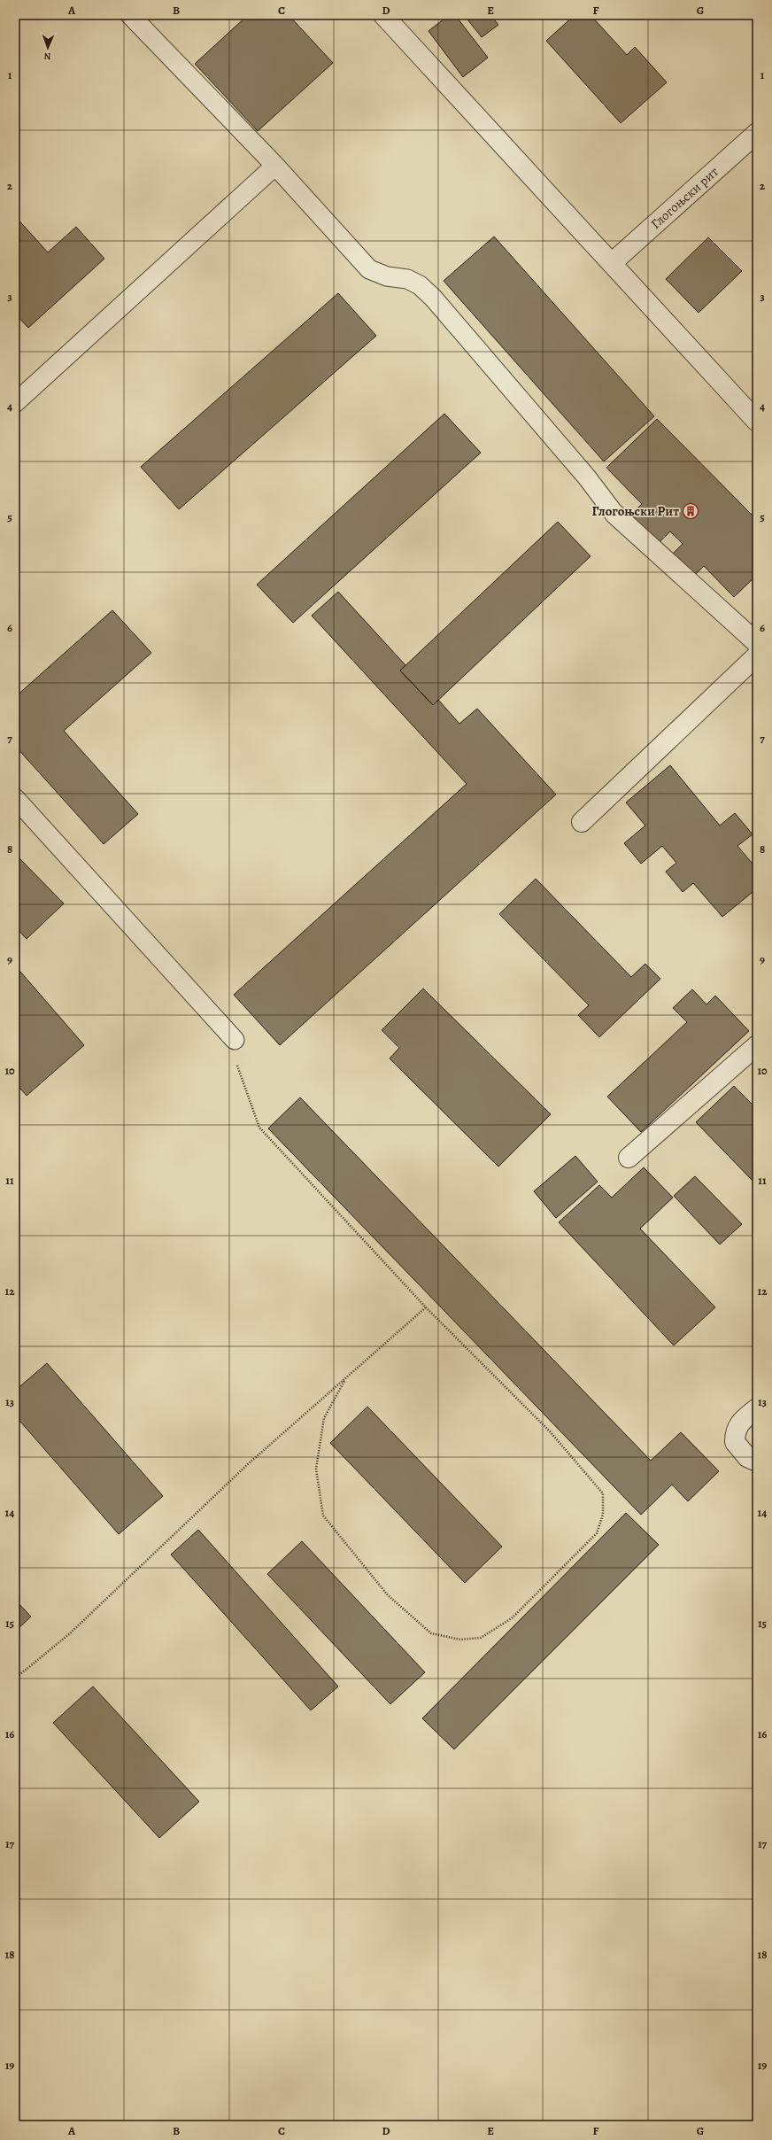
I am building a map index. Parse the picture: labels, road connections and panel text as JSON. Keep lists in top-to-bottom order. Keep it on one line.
{"streets":{"street":["Глогоњски рит"]},"places":{"building":["Глогоњски Рит"]},"north":"bottom","grid":{"columns":["A","B","C","D","E","F","G"],"rows":["1","2","3","4","5","6","7","8","9","10","11","12","13","14","15","16","17","18","19"]}}
